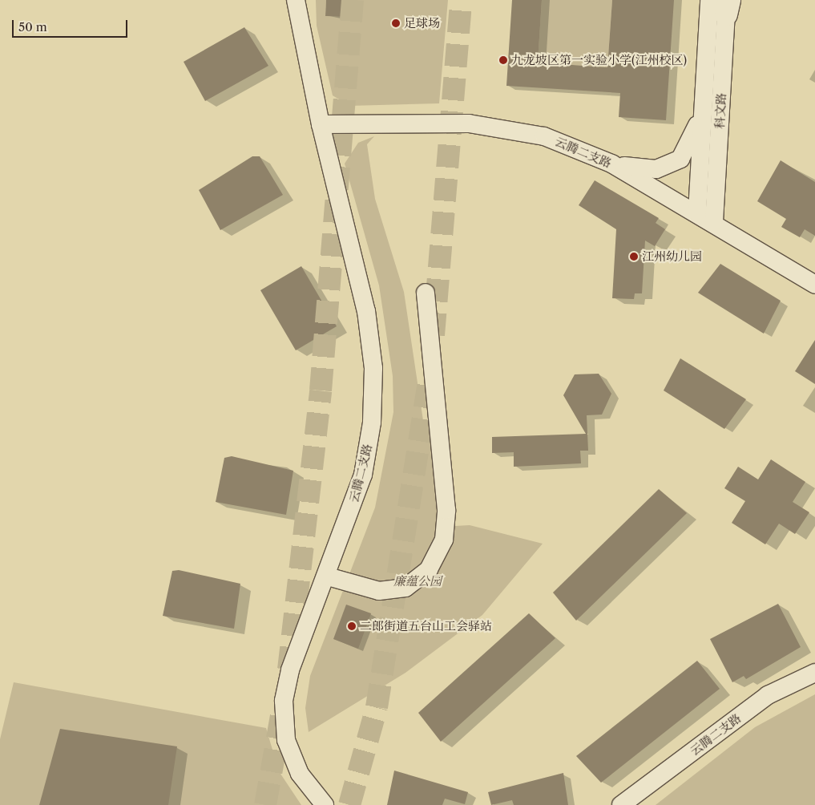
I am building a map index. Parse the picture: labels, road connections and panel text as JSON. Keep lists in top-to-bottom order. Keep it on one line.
{"streets":{"street":["科文路","云腾二支路"]},"crossings":[["科文路","云腾二支路"]],"parks":["廉蕴公园"],"places":["足球场","九龙坡区第一实验小学(江州校区)","江州幼儿园","二郎街道五台山工会驿站"],"scale_bar":"50 m"}
